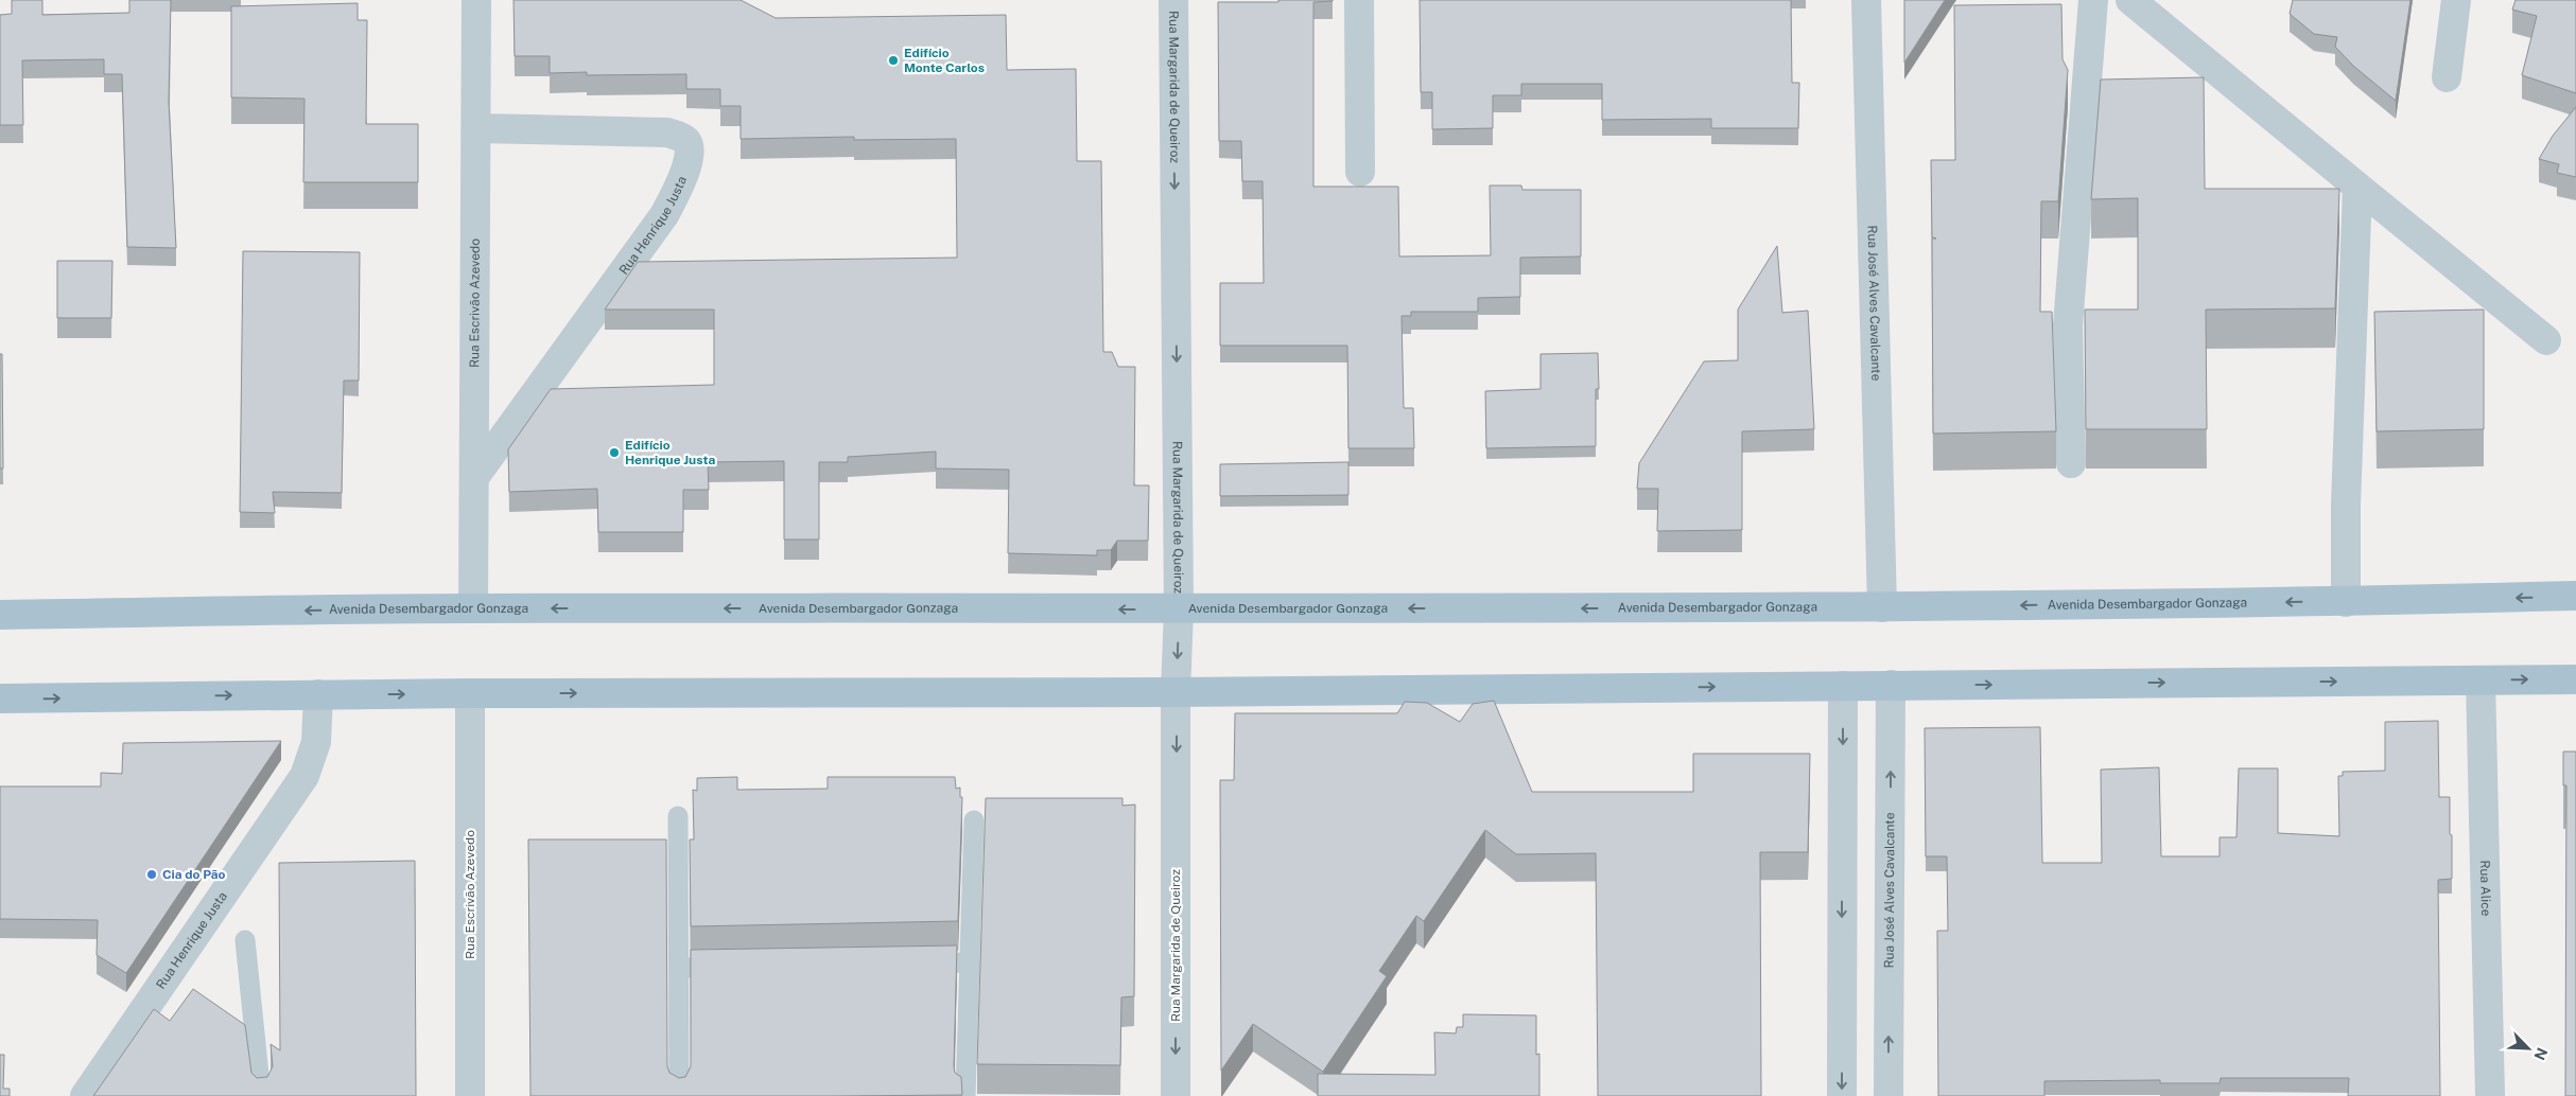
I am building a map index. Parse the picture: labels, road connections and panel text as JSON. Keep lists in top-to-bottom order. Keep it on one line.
{"streets":{"main road":["Avenida Desembargador Gonzaga"],"street":["Rua Margarida de Queiroz","Rua Henrique Justa","Rua José Alves Cavalcante","Rua Escrivão Azevedo","Rua Alice"]},"crossings":[["Rua Margarida de Queiroz","Avenida Desembargador Gonzaga"],["Rua Henrique Justa","Rua Escrivão Azevedo"],["Rua José Alves Cavalcante","Avenida Desembargador Gonzaga"],["Rua Escrivão Azevedo","Avenida Desembargador Gonzaga"]],"one_way":["Rua Margarida de Queiroz"],"places":["Edifício Monte Carlos","Edifício Henrique Justa","Cia do Pão"],"north":"bottom right"}
